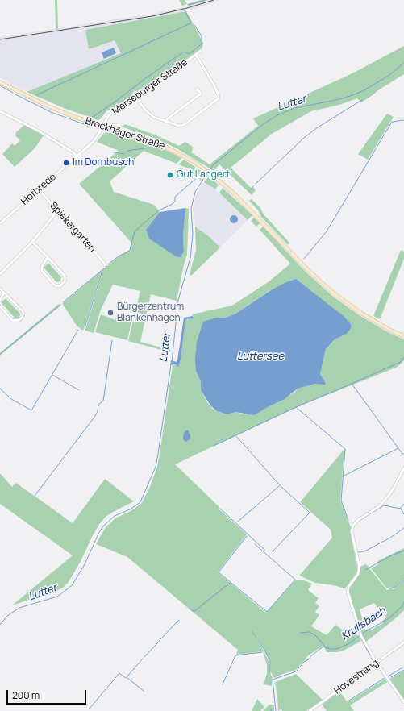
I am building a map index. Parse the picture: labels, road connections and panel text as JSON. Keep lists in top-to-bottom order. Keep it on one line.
{"streets":{"main road":["Brockhäger Straße"],"street":["Merseburger Straße","Hofbrede","Spiekergarten","Hovestrang"]},"crossings":[["Merseburger Straße","Brockhäger Straße"],["Merseburger Straße","Hofbrede"],["Brockhäger Straße","Hofbrede"],["Hofbrede","Spiekergarten"]],"water":["Lutter","Luttersee","Krullsbach"],"places":["Im Dornbusch","Gut Langert","Bürgerzentrum Blankenhagen"],"scale_bar":"200 m"}
